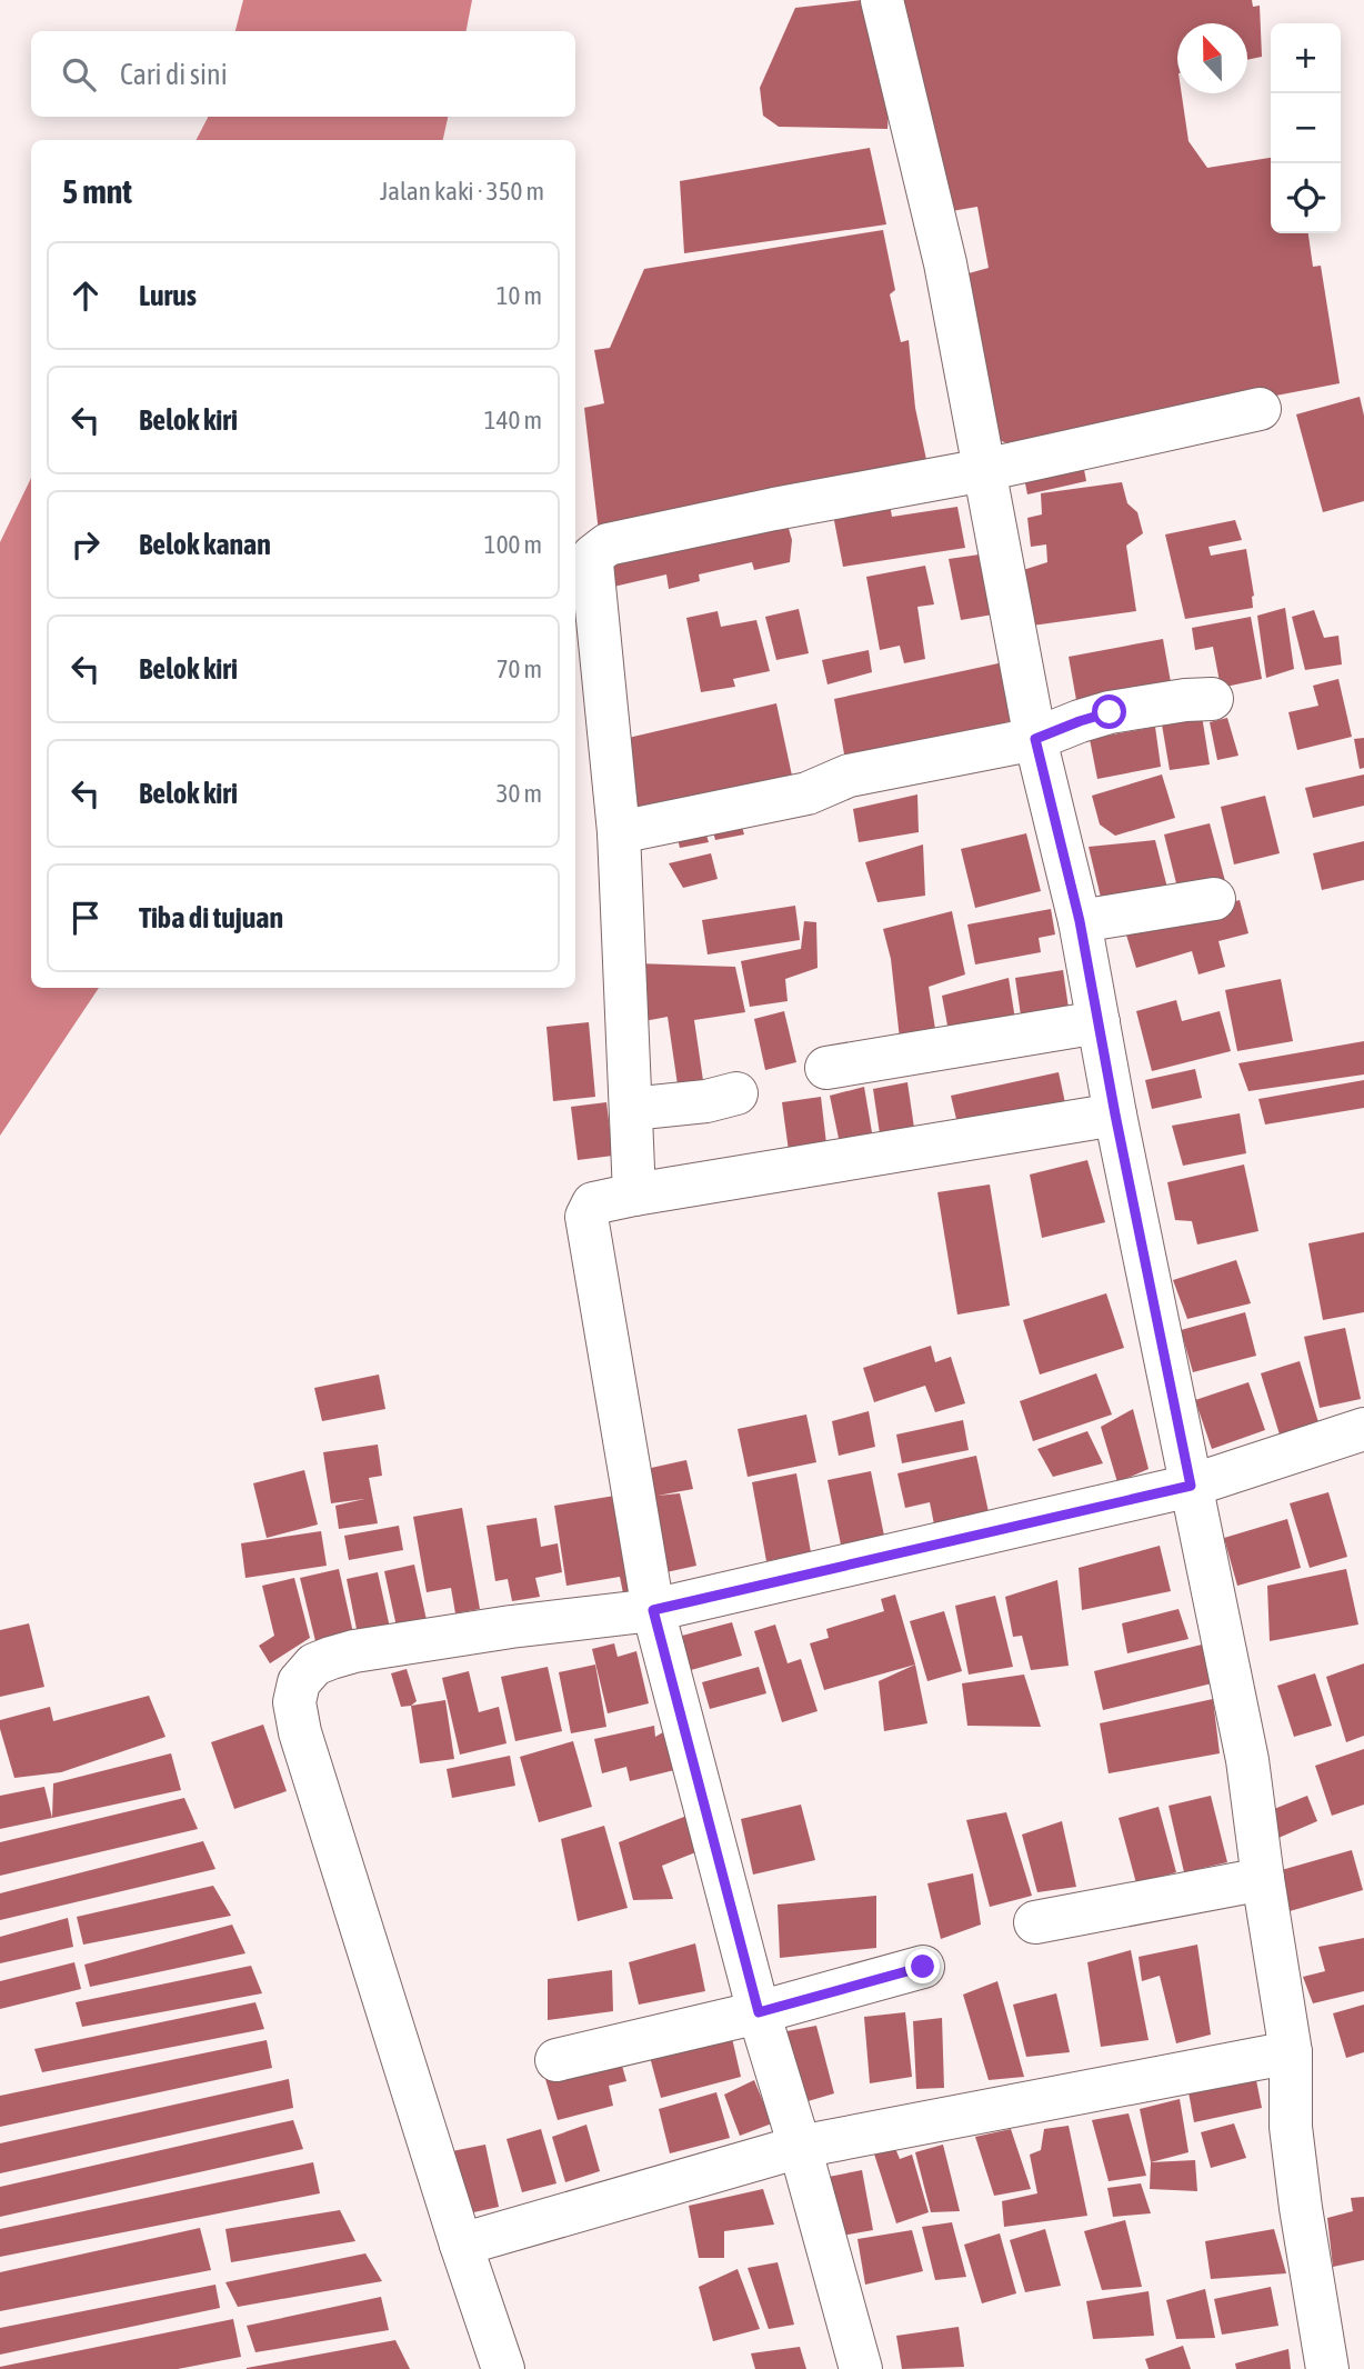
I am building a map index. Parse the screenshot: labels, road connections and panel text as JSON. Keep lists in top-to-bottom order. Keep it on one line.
{"north":"top","page":{"map_buttons":["+","−"],"search":"Cari di sini","heading":["5 mnt","Jalan kaki · 350 m"],"list":[["Lurus","10 m"],["Belok kiri","140 m"],["Belok kanan","100 m"],["Belok kiri","70 m"],["Belok kiri","30 m"],"Tiba di tujuan"]}}
